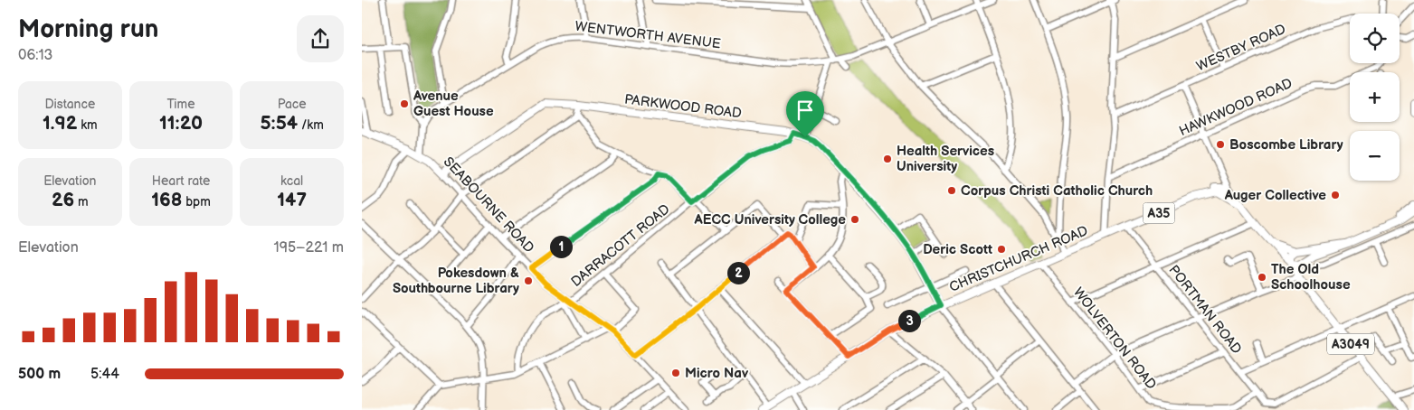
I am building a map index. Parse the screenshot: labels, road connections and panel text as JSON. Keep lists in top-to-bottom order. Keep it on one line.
{"streets":{"main road":["PARKWOOD ROAD","SEABOURNE ROAD","A35","CHRISTCHURCH ROAD","A3049"],"street":["WENTWORTH AVENUE","WESTBY ROAD","HAWKWOOD ROAD","DARRACOTT ROAD","PORTMAN ROAD","WOLVERTON ROAD"]},"crossings":[["PARKWOOD ROAD","SEABOURNE ROAD"],["PARKWOOD ROAD","DARRACOTT ROAD"],["PARKWOOD ROAD","CHRISTCHURCH ROAD"],["SEABOURNE ROAD","DARRACOTT ROAD"],["CHRISTCHURCH ROAD","PORTMAN ROAD"],["CHRISTCHURCH ROAD","WOLVERTON ROAD"],["PORTMAN ROAD","WOLVERTON ROAD"],["PORTMAN ROAD","A3049"]],"places":["Avenue Guest House","Boscombe Library","Health Services University","Corpus Christi Catholic Church","Auger Collective","AECC University College","Deric Scott","The Old Schoolhouse","Pokesdown & Southbourne Library","Micro Nav"],"page":{"heading":["Morning run","06:13"],"map_buttons":["+","−"],"stats":[["Distance","1.92 km"],["Time","11:20"],["Pace","5:54 /km"],["Elevation","26 m"],["Heart rate","168 bpm"],["kcal","147"]],"chart":["Elevation","195–221 m"],"pins":["1","2","3"],"list":[{"name":"500 m","note":"5:44"}]}}
